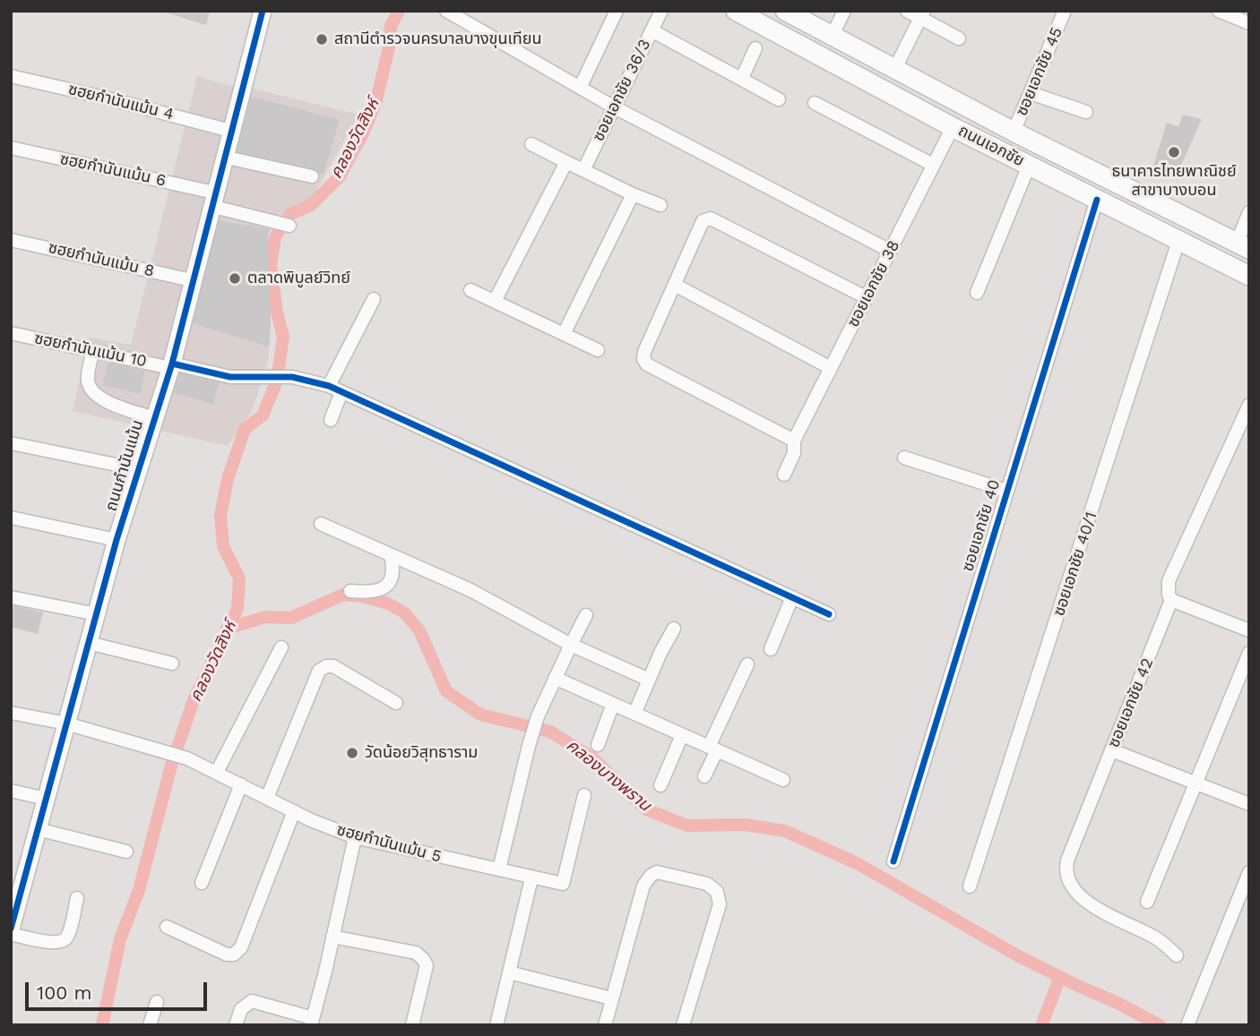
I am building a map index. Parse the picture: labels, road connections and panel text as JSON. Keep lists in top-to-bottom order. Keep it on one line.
{"streets":{"main road":["ถนนเอกชัย"],"street":["ซอยเอกชัย 45","ซอยเอกชัย 36/3","ซฮยกำนันแม้น 4","ซฮยกำนันแม้น 6","ซฮยกำนันแม้น 8","ซอยเอกชัย 38","ซฮยกำนันแม้น 10","ถนนกำนันแม้น","ซอยเอกชัย 40","ซอยเอกชัย 40/1","ซอยเอกชัย 42","ซฮยกำนันแม้น 5"]},"crossings":[["ซอยเอกชัย 45","ถนนเอกชัย"],["ซฮยกำนันแม้น 4","ถนนกำนันแม้น"],["ถนนเอกชัย","ซอยเอกชัย 38"],["ถนนเอกชัย","ซอยเอกชัย 40"],["ถนนเอกชัย","ซอยเอกชัย 40/1"],["ซฮยกำนันแม้น 6","ถนนกำนันแม้น"],["ซฮยกำนันแม้น 8","ถนนกำนันแม้น"],["ซฮยกำนันแม้น 10","ถนนกำนันแม้น"],["ถนนกำนันแม้น","ซฮยกำนันแม้น 5"]],"water":["คลองวัดสิงห์","คลองบางพราน"],"places":["สถานีตำรวจนครบาลบางขุนเทียน","ธนาคารไทยพาณิชย์ สาขาบางบอน","ตลาดพิบูลย์วิทย์","วัดน้อยวิสุทธาราม"],"scale_bar":"100 m"}
